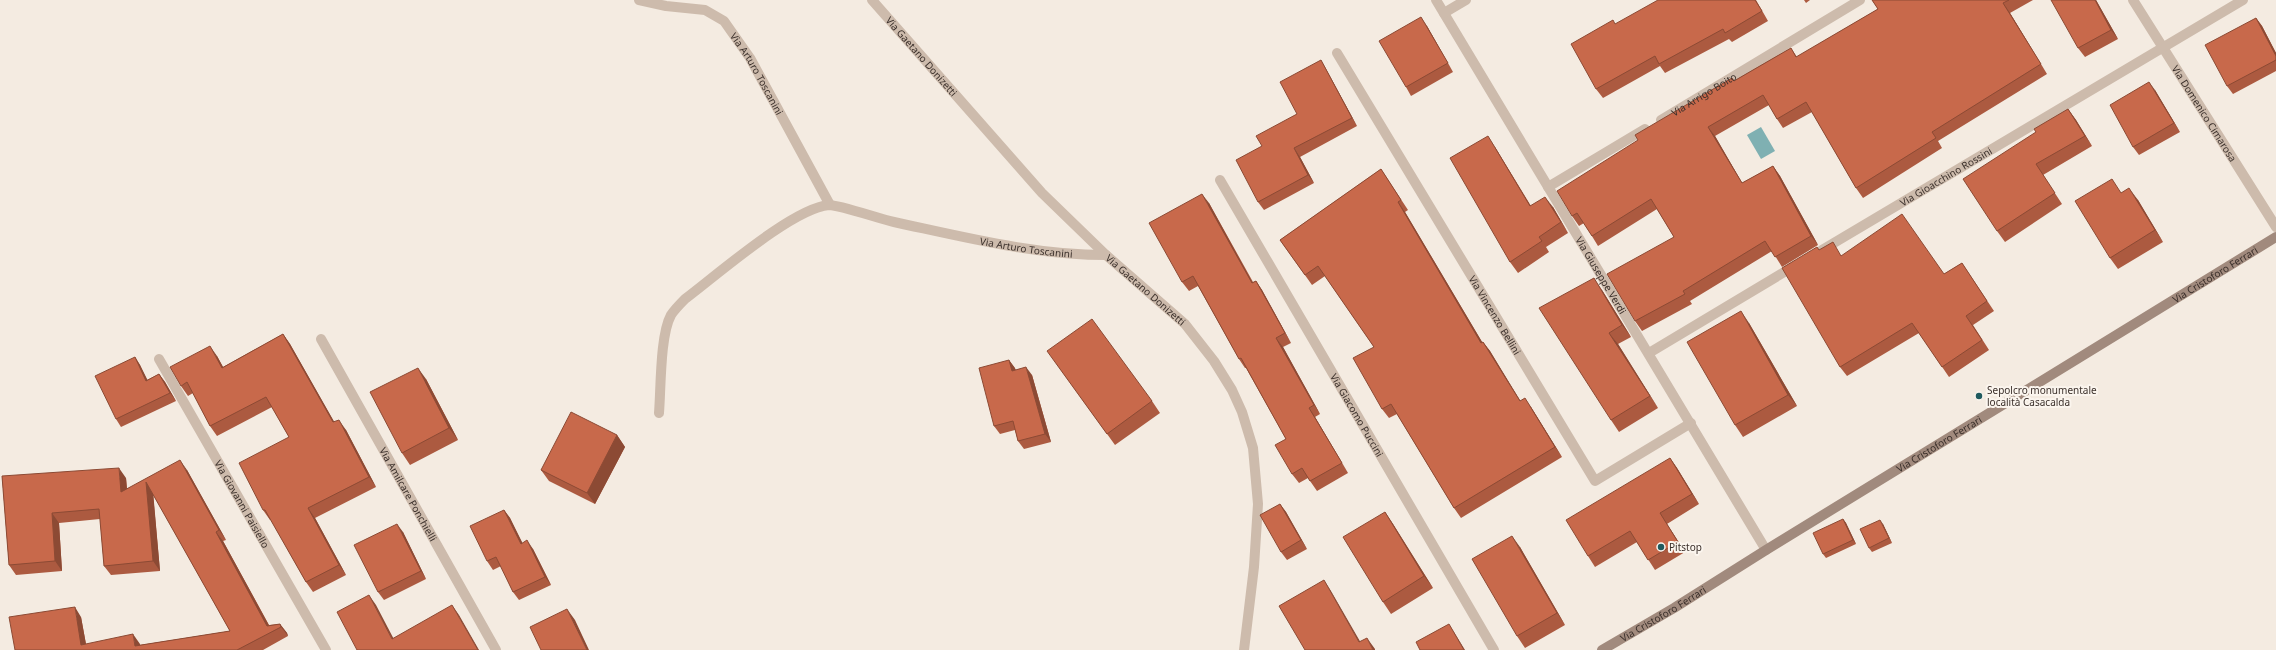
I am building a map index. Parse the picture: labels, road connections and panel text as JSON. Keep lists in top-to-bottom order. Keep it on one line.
{"streets":{"main road":["Via Cristoforo Ferrari"],"street":["Via Gaetano Donizetti","Via Arturo Toscanini","Via Arrigo Boito","Via Domenico Cimarosa","Via Gioacchino Rossini","Via Giuseppe Verdi","Via Vincenzo Bellini","Via Giacomo Puccini","Via Amilcare Ponchielli","Via Giovanni Paisiello"]},"crossings":[["Via Gaetano Donizetti","Via Arturo Toscanini"],["Via Arrigo Boito","Via Giuseppe Verdi"],["Via Domenico Cimarosa","Via Gioacchino Rossini"],["Via Gioacchino Rossini","Via Giuseppe Verdi"],["Via Giuseppe Verdi","Via Cristoforo Ferrari"],["Via Giuseppe Verdi","Via Vincenzo Bellini"]],"places":["Sepolcro monumentale località Casacalda","Pitstop"]}
